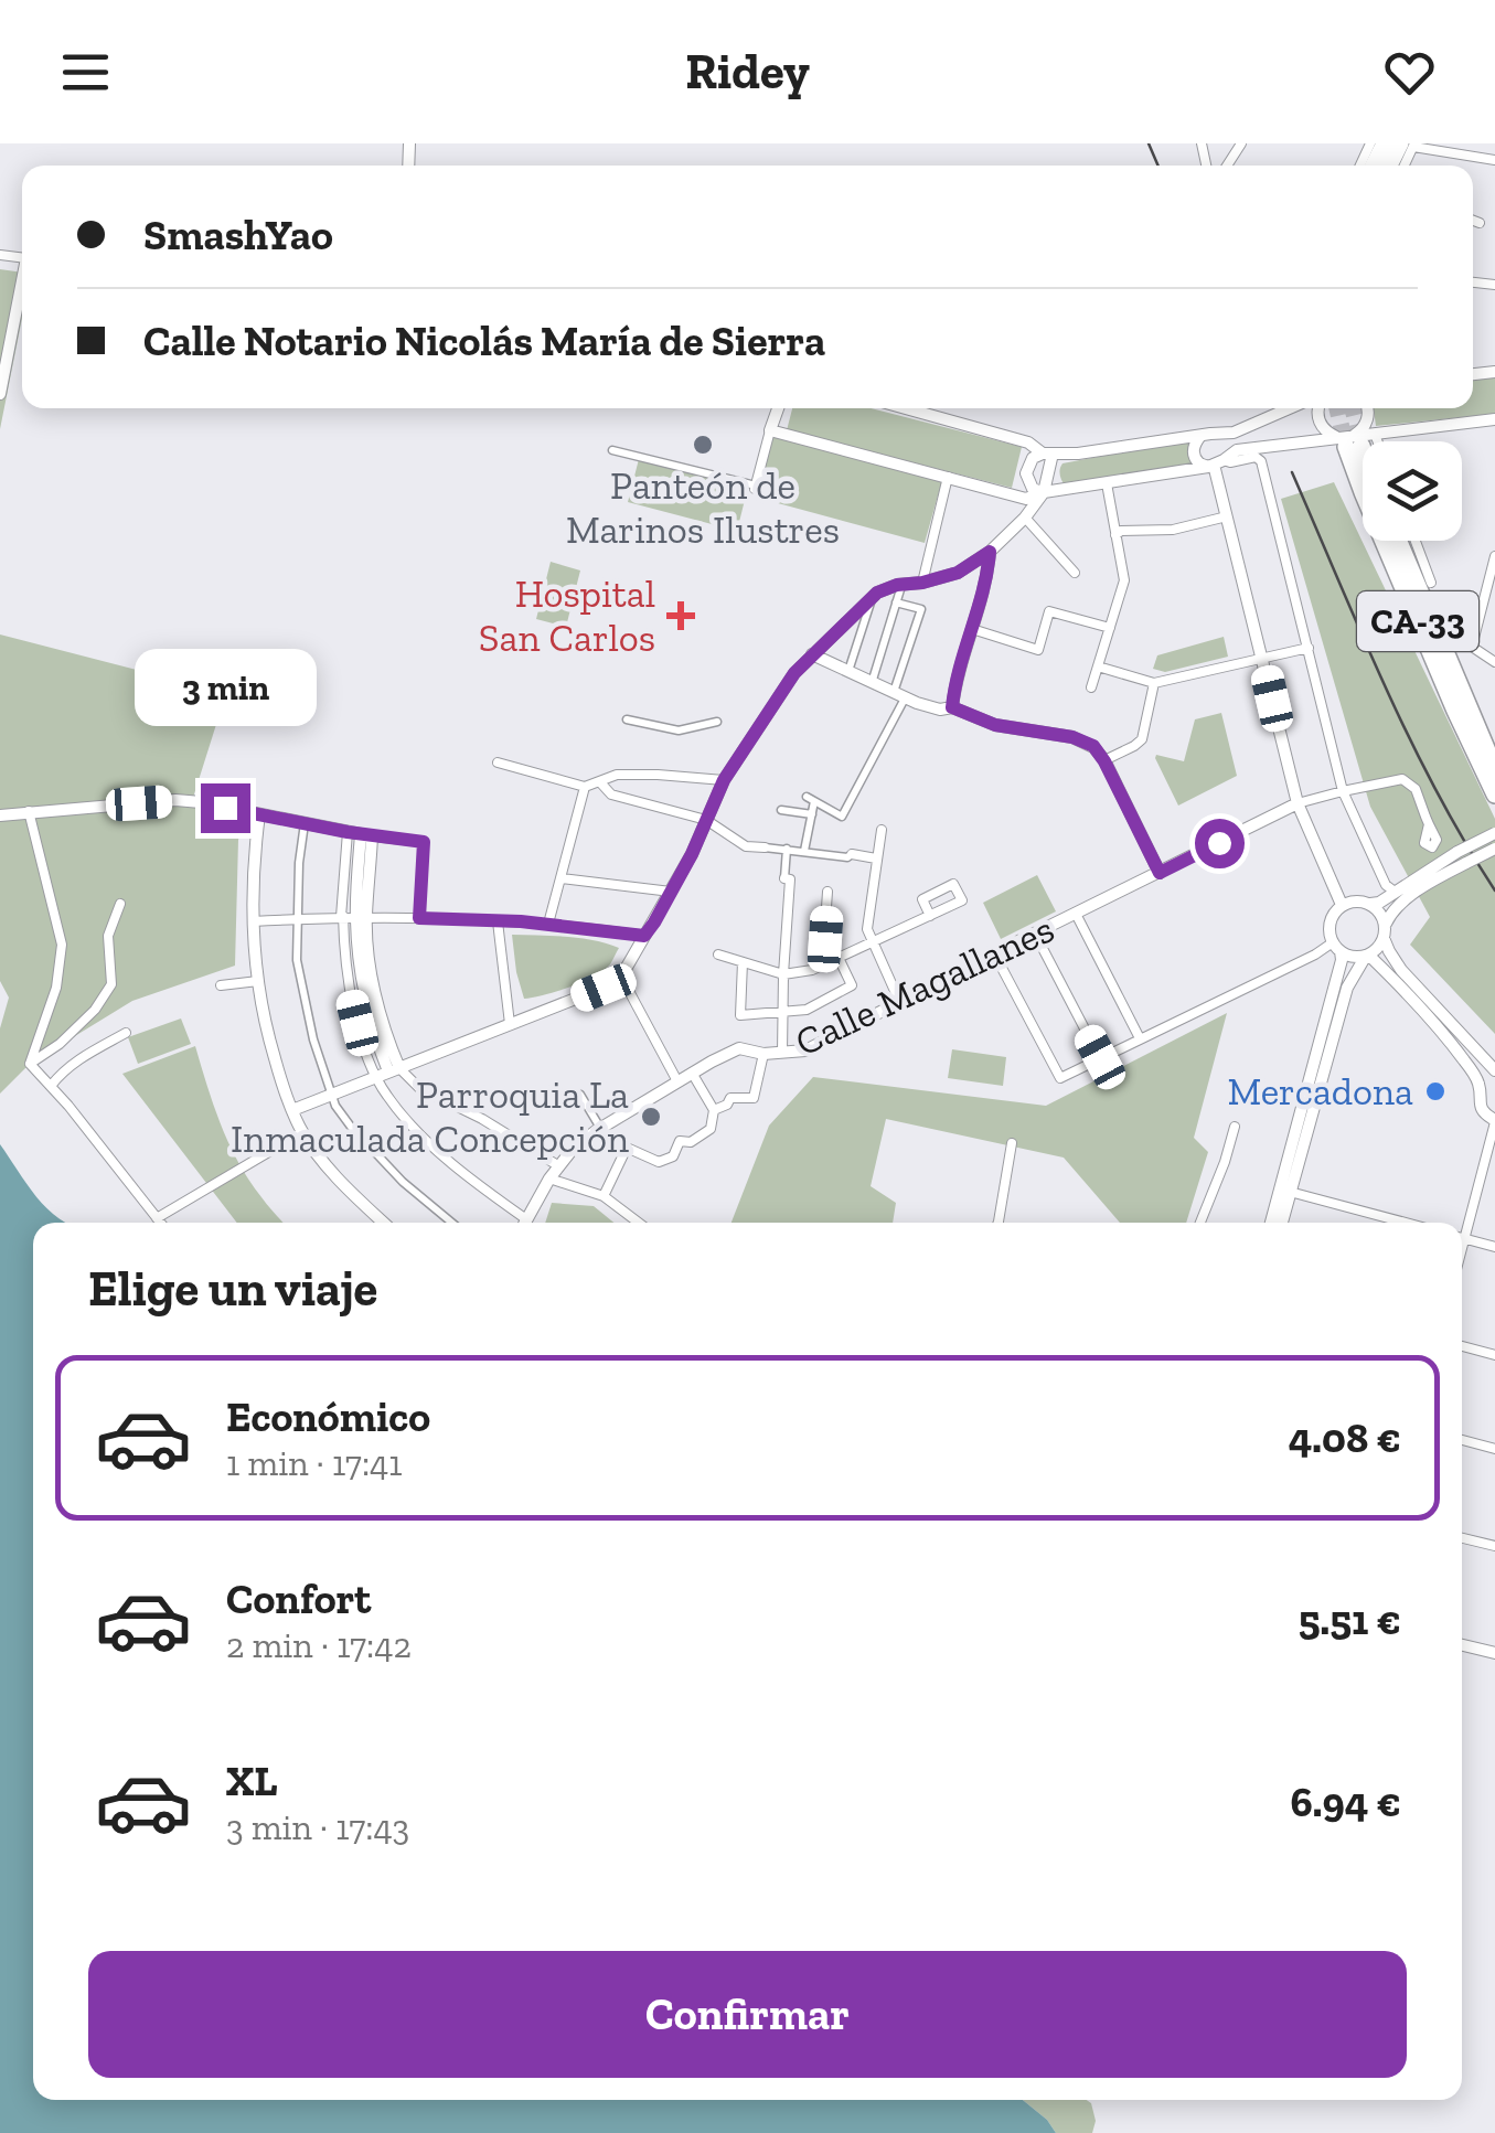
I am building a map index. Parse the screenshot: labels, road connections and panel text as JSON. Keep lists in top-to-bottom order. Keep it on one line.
{"streets":{"highway":["CA-33"],"street":["Calle Magallanes"]},"places":{"other":["Panteón de Marinos Ilustres","Mercadona","Parroquia La Inmaculada Concepción"],"health":["Hospital San Carlos"]},"page":{"header":"Ridey","banner":["SmashYao","Calle Notario Nicolás María de Sierra"],"bubble":"3 min","heading":"Elige un viaje","list":[{"name":"Económico","note":"1 min · 17:41","value":"4.08 €"},{"name":"Confort","note":"2 min · 17:42","value":"5.51 €"},{"name":"XL","note":"3 min · 17:43","value":"6.94 €"}],"buttons":"Confirmar"}}
